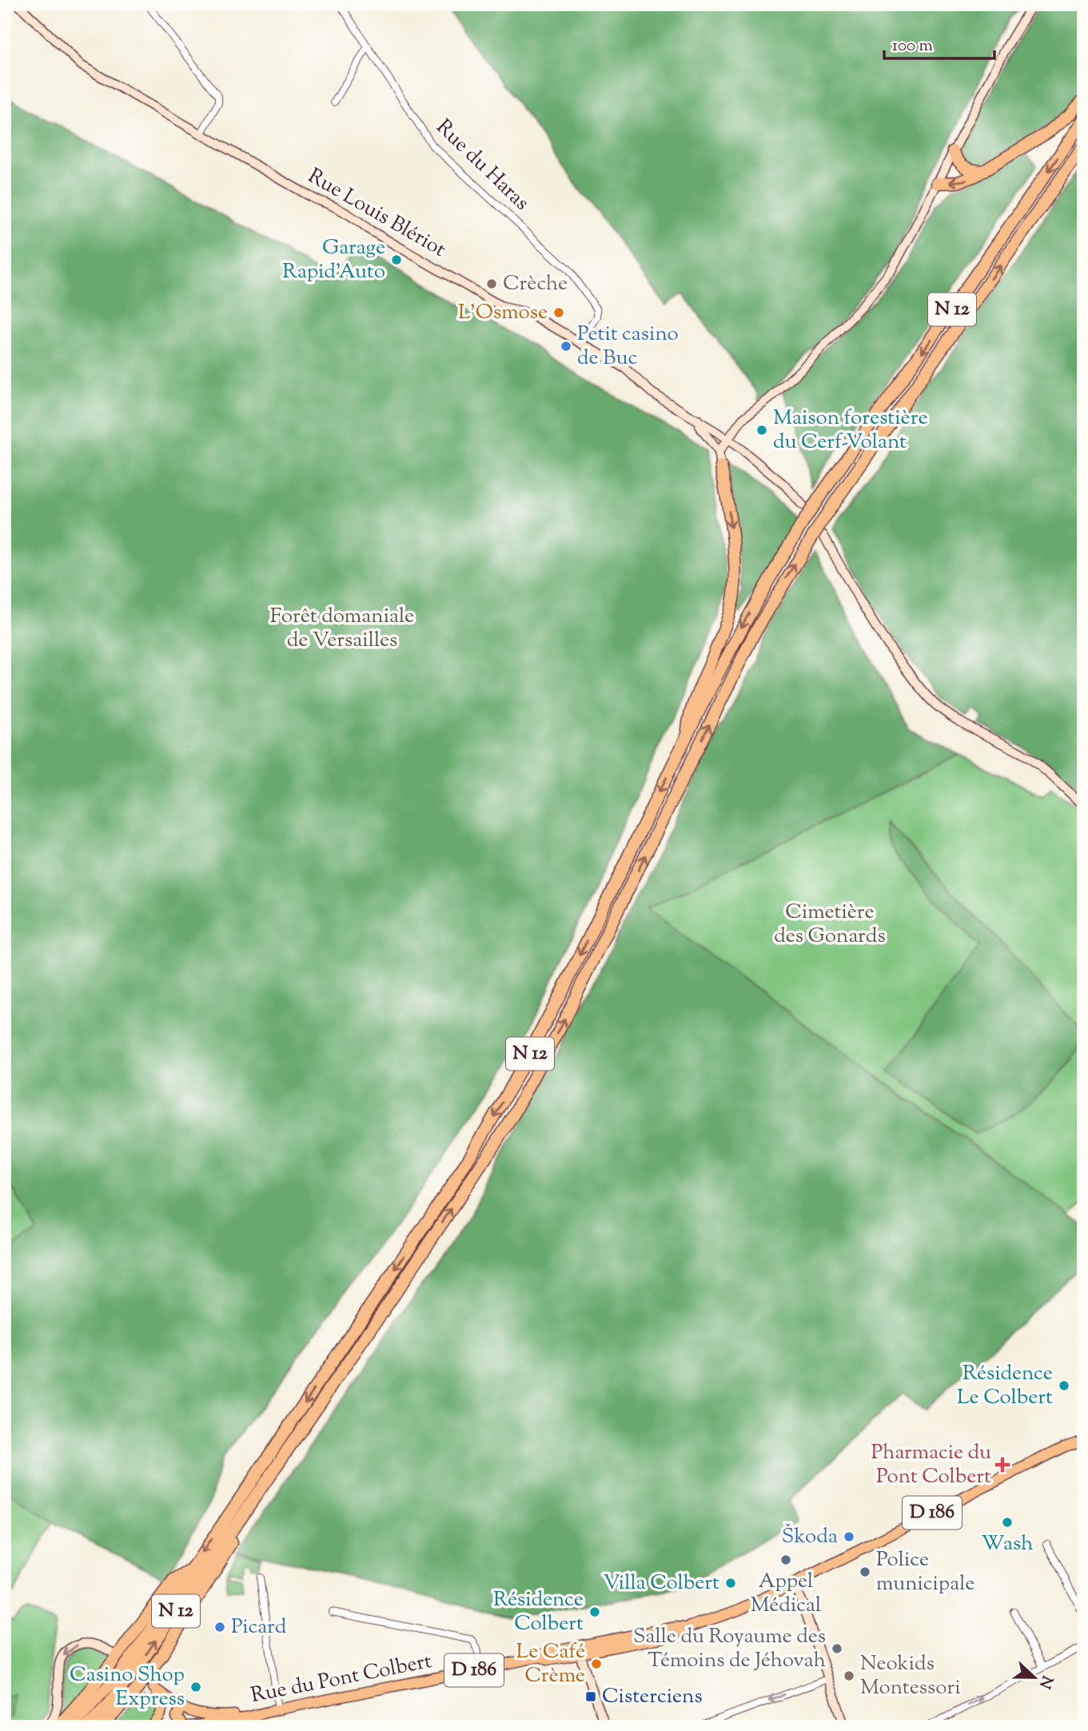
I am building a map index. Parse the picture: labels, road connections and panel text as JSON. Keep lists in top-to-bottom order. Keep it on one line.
{"streets":{"highway":["N 12"],"main road":["Rue Louis Blériot","D 186","Rue du Pont Colbert"],"street":["Rue du Haras"]},"crossings":[["Rue du Haras","Rue Louis Blériot"],["D 186","Rue du Pont Colbert"]],"parks":["Forêt domaniale de Versailles","Cimetière des Gonards"],"places":{"other":["Garage Rapid'Auto","Crèche","L'Osmose","Petit casino de Buc","Maison forestière du Cerf-Volant","Résidence Le Colbert","Wash","Škoda","Appel Médical","Police municipale","Villa Colbert","Résidence Colbert","Picard","Salle du Royaume des Témoins de Jéhovah","Le Café Crème","Neokids Montessori","Casino Shop Express"],"health":["Pharmacie du Pont Colbert"],"transit":["Cisterciens"]},"scale_bar":"100 m","north":"right"}
